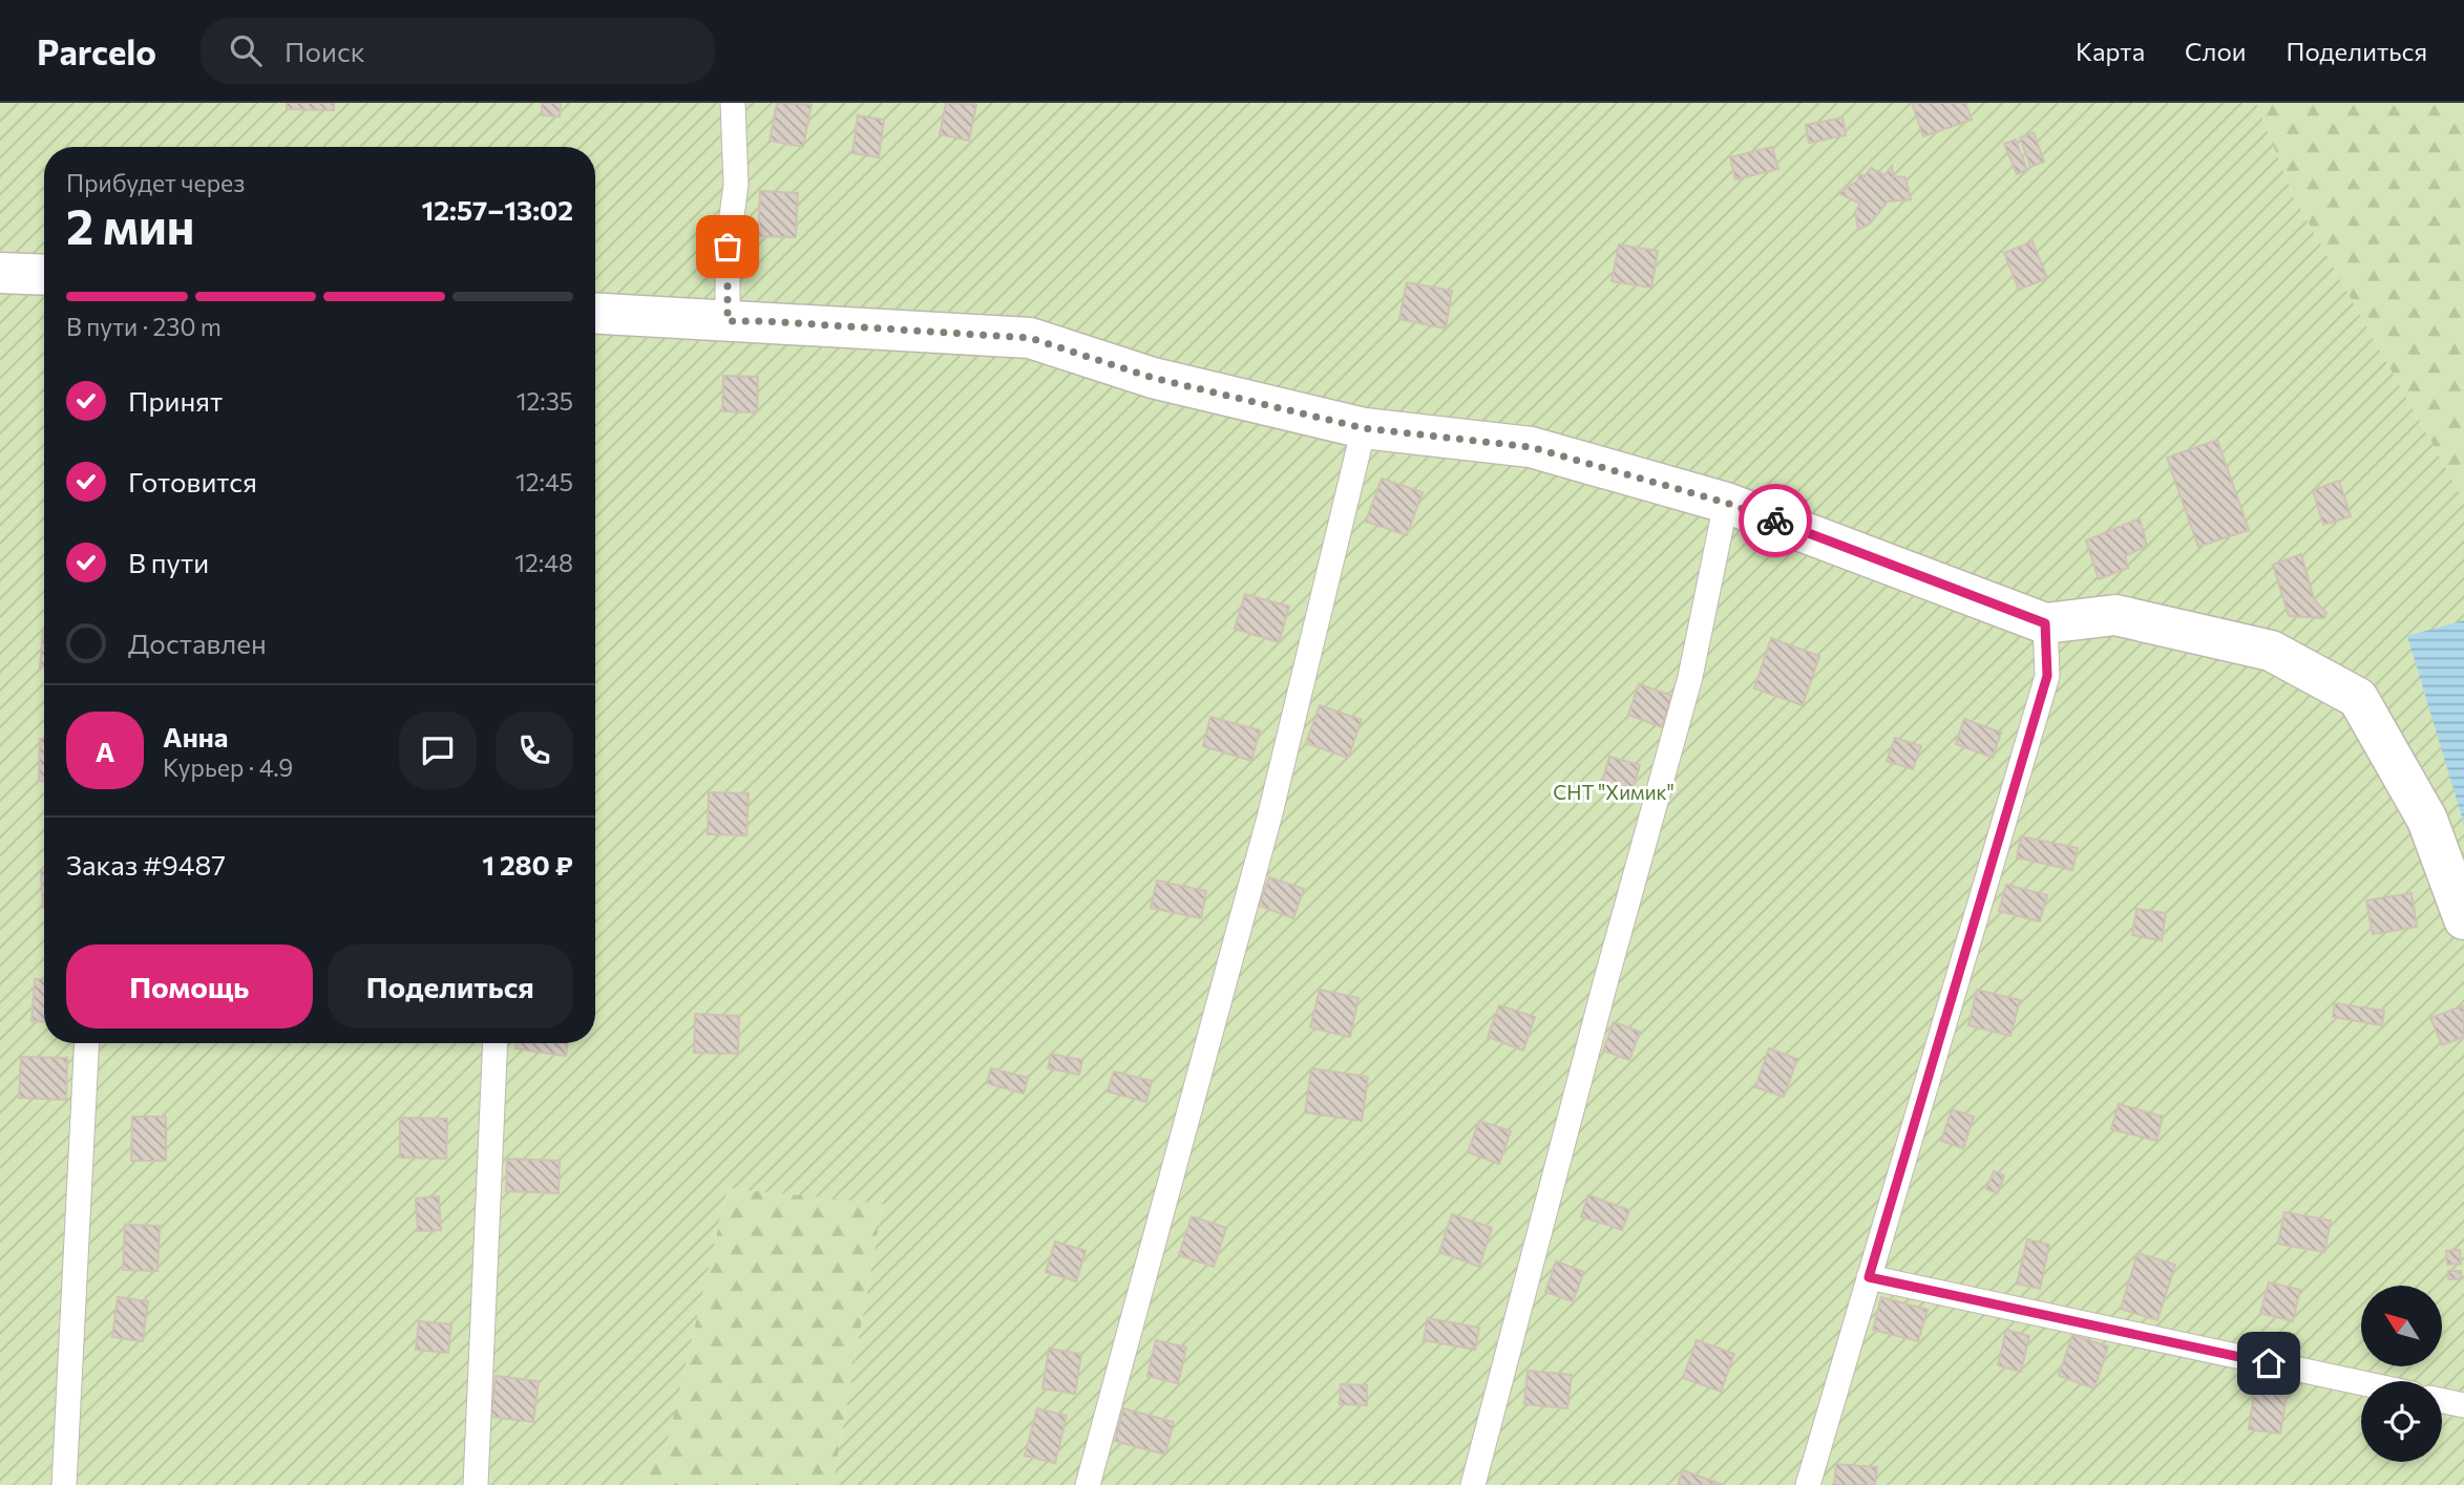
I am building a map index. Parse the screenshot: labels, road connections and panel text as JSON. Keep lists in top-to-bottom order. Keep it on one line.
{"parks":["СНТ \"Химик\""],"north":"top left","page":{"header":"Parcelo","search":"Поиск","nav":["Карта","Слои","Поделиться"],"heading":["2 мин","Прибудет через","12:57–13:02"],"panel":["Анна","Курьер · 4.9","Заказ #9487","1 280 ₽"],"bar":"В пути · 230 m","list":[["Принят","12:35"],["Готовится","12:45"],["В пути","12:48"],"Доставлен"],"round":"А","buttons":["Помощь","Поделиться"]}}
